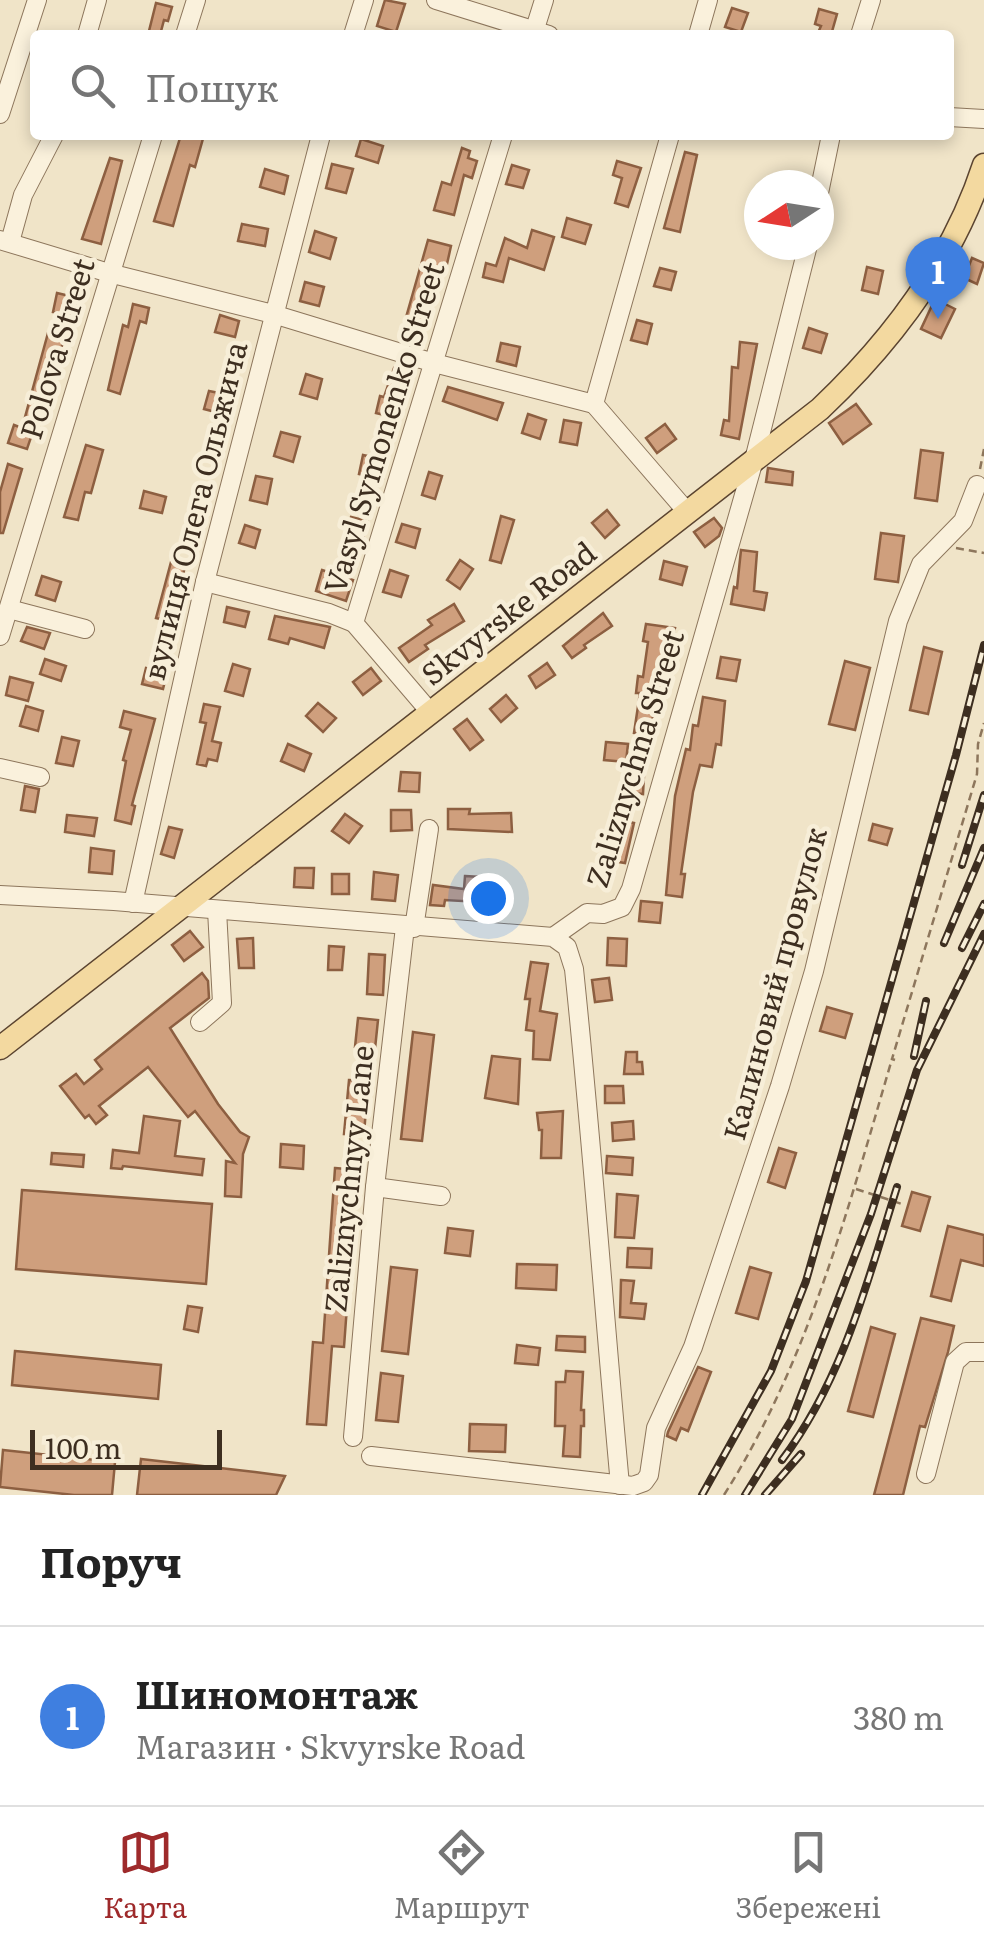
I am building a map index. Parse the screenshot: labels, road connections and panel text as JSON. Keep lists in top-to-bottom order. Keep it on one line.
{"streets":{"main road":["Skvyrske Road"],"street":["Polova Street","Vasyl Symonenko Street","вулиця Олега Ольжича","Zaliznychna Street","Калиновий провулок","Zaliznychnyy Lane"]},"crossings":[["Vasyl Symonenko Street","Skvyrske Road"],["Skvyrske Road","Zaliznychna Street"]],"scale_bar":"100 m","north":"left","page":{"search":"Пошук","pins":"1","scale":"100 m","heading":"Поруч","list":[{"mark":"1","name":"Шиномонтаж","note":"Магазин · Skvyrske Road","value":"380 m"}],"nav":["Карта","Маршрут","Збережені"]}}
